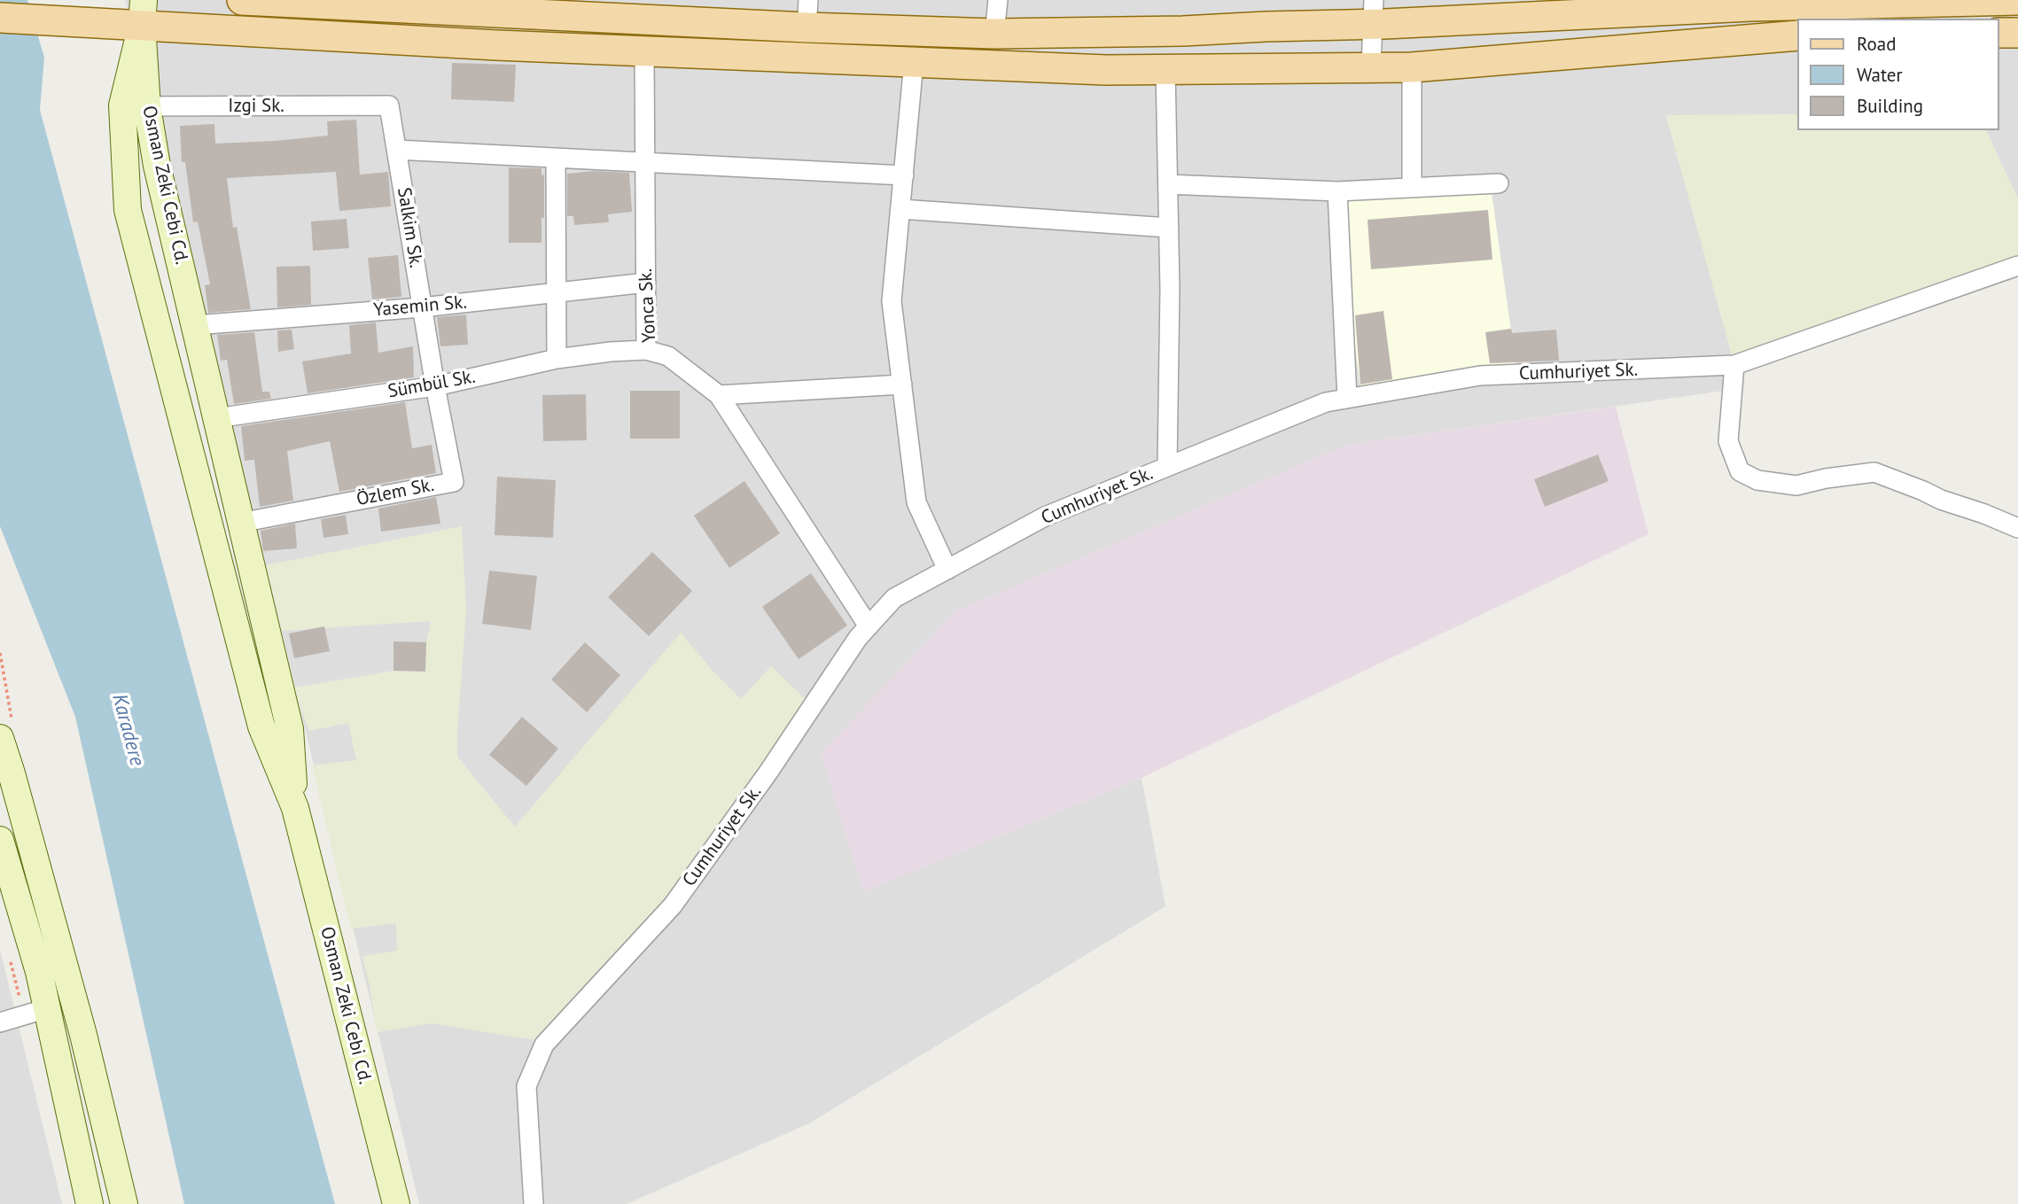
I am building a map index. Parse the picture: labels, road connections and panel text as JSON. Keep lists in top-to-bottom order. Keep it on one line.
{"streets":{"street":["Izgi Sk.","Osman Zeki Cebi Cd.","Salkim Sk.","Yonca Sk.","Yasemin Sk.","Cumhuriyet Sk.","Sümbül Sk.","Özlem Sk."]},"crossings":[["Izgi Sk.","Osman Zeki Cebi Cd."],["Izgi Sk.","Salkim Sk."],["Osman Zeki Cebi Cd.","Yasemin Sk."],["Osman Zeki Cebi Cd.","Sümbül Sk."],["Osman Zeki Cebi Cd.","Özlem Sk."],["Salkim Sk.","Yasemin Sk."],["Salkim Sk.","Sümbül Sk."],["Salkim Sk.","Özlem Sk."],["Yonca Sk.","Yasemin Sk."],["Yonca Sk.","Cumhuriyet Sk."],["Yonca Sk.","Sümbül Sk."],["Sümbül Sk.","Özlem Sk."]],"water":["Karadere"],"legend":["Road","Water","Building"]}
